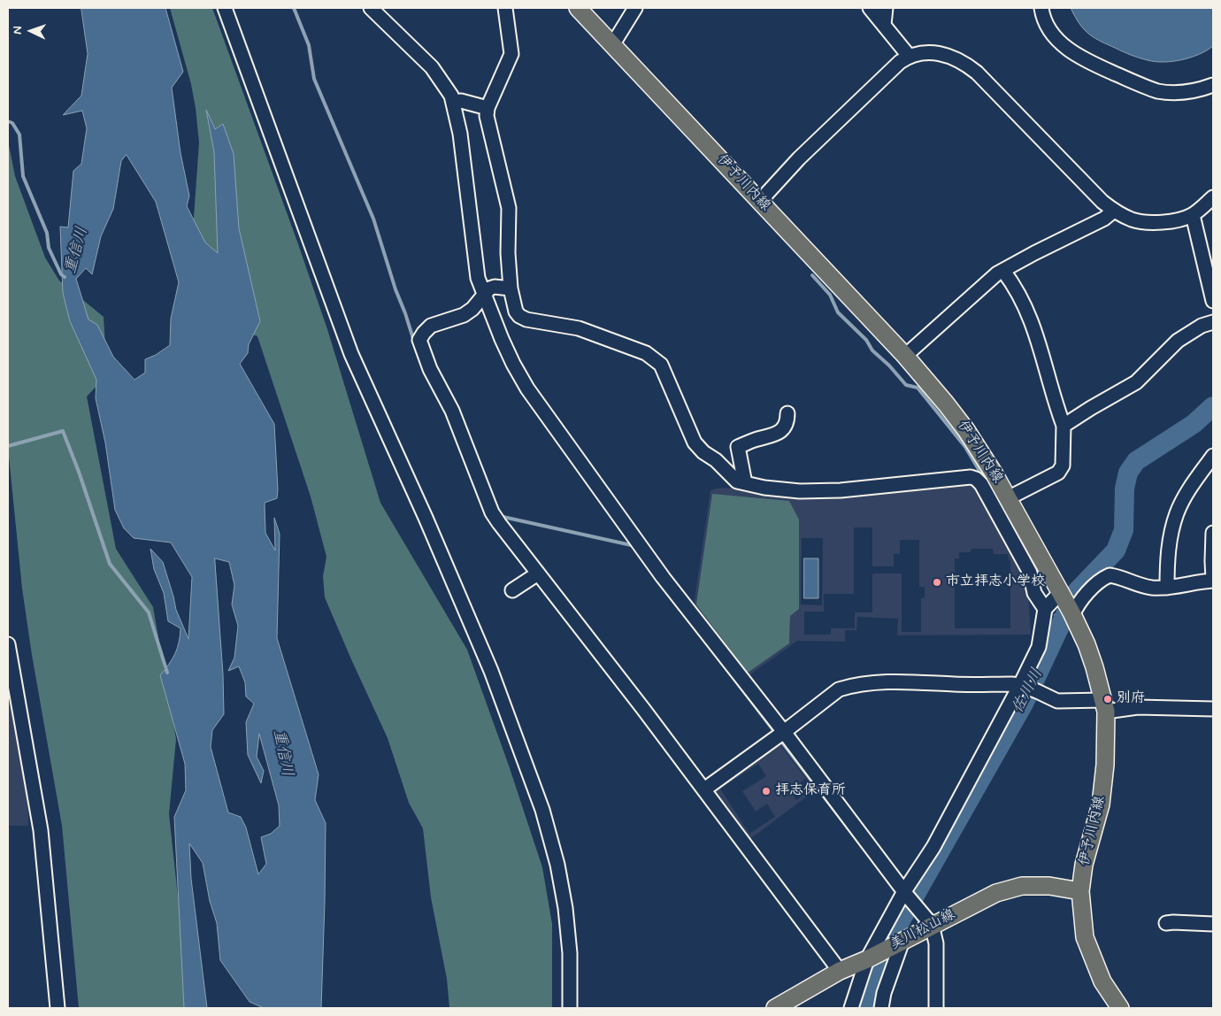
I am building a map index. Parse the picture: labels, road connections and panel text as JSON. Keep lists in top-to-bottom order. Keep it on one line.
{"streets":{"main road":["伊予川内線","美川松山線"]},"crossings":[["伊予川内線","美川松山線"]],"water":["重信川","佐川川"],"places":["市立拝志小学校","別府","拝志保育所"],"north":"left"}
